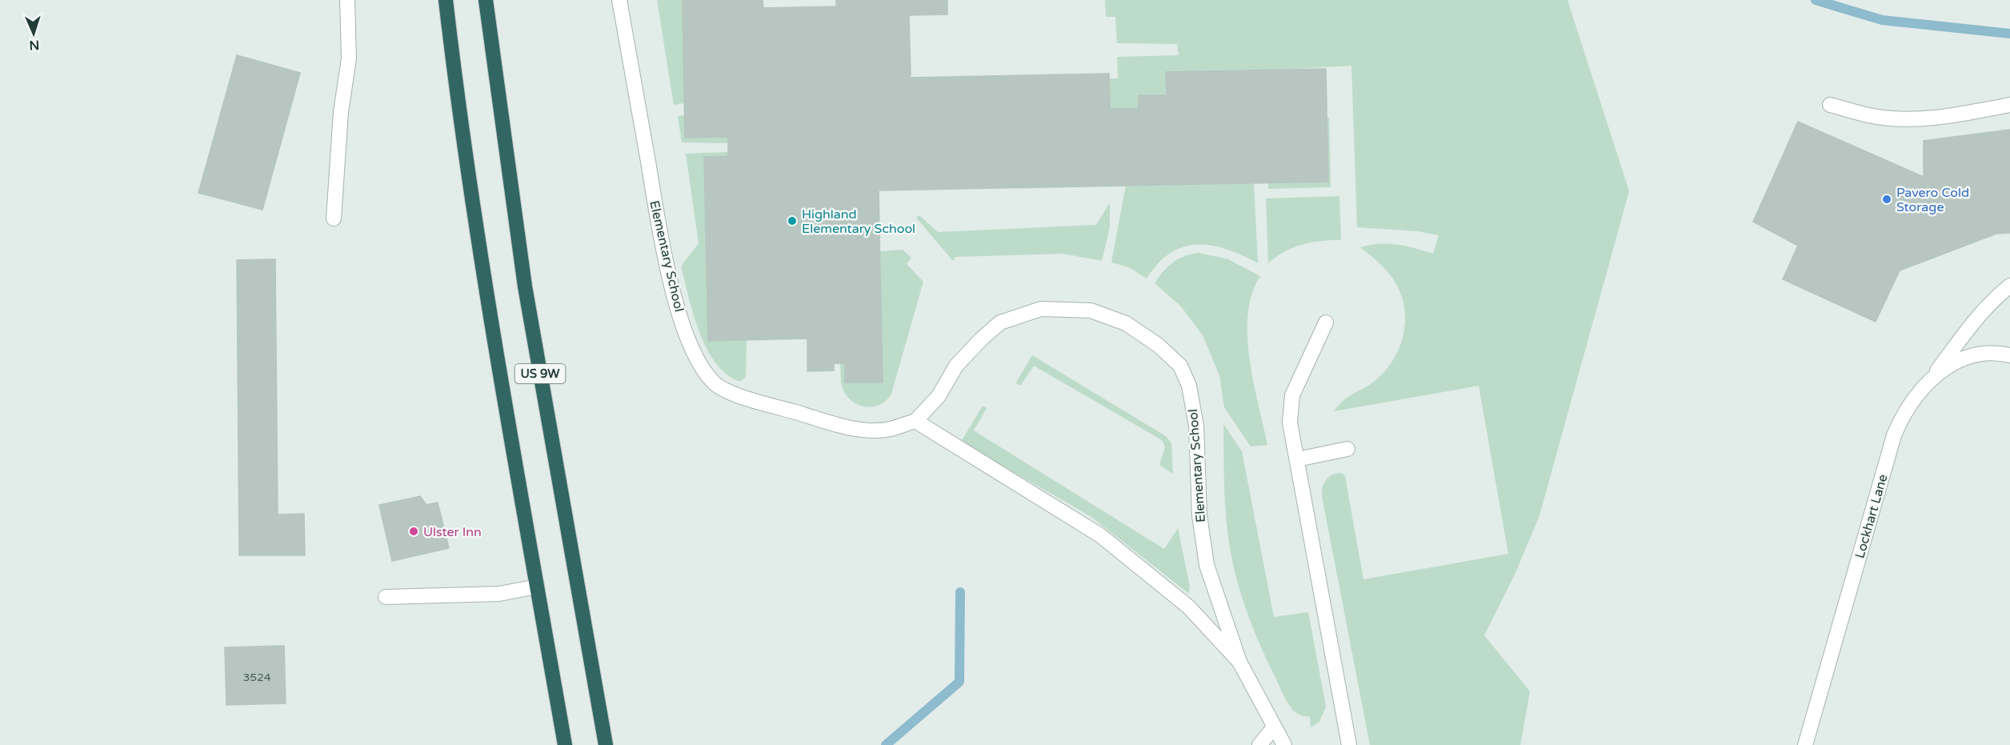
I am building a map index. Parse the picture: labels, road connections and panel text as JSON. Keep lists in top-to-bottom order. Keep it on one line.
{"streets":{"highway":["US 9W"],"street":["Elementary School","Lockhart Lane"]},"places":["Pavero Cold Storage","Highland Elementary School","Ulster Inn"],"house_numbers":["3524"],"north":"bottom"}
